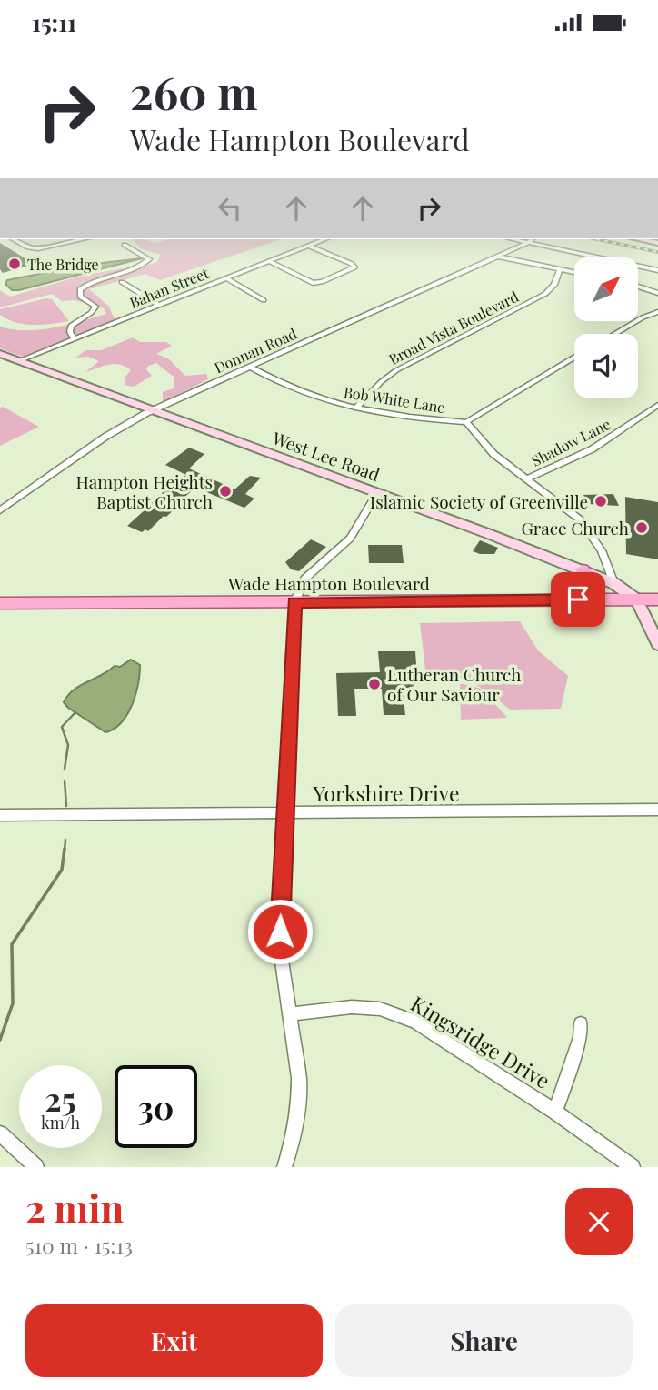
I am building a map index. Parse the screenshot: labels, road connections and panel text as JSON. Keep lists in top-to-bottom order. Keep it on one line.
{"streets":{"main road":["Wade Hampton Boulevard"],"street":["Bahan Street","Broad Vista Boulevard","Donnan Road","Bob White Lane","Shadow Lane","West Lee Road","Yorkshire Drive","Kingsridge Drive"]},"crossings":[["Bahan Street","West Lee Road"],["Broad Vista Boulevard","Bob White Lane"],["Donnan Road","Bob White Lane"],["Donnan Road","West Lee Road"],["West Lee Road","Wade Hampton Boulevard"]],"places":["The Bridge","Hampton Heights Baptist Church","Islamic Society of Greenville","Grace Church","Lutheran Church of Our Saviour"],"north":"top right","page":{"status":"15:11","turn":["260 m","Wade Hampton Boulevard"],"speed":"25 km/h","limit":"30","heading":["2 min","510 m · 15:13"],"buttons":["Exit","Share"]}}
